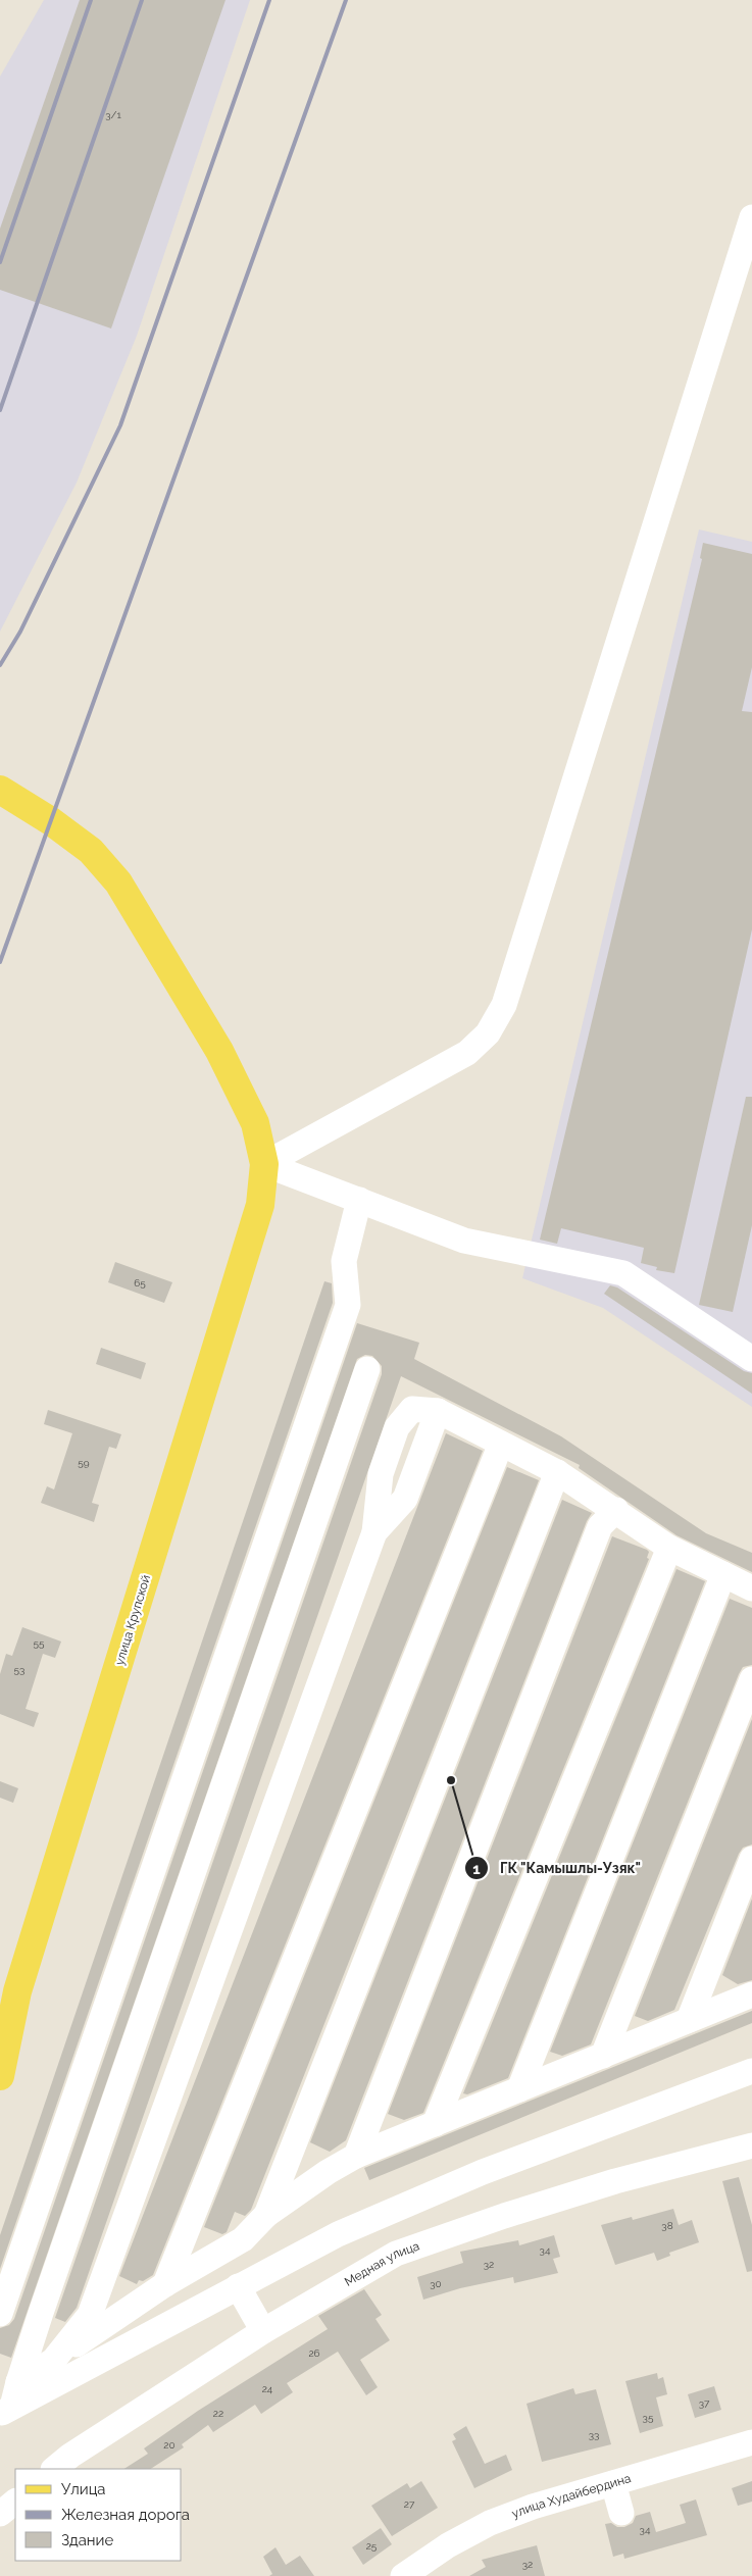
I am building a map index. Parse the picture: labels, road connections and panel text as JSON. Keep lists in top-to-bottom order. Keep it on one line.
{"streets":{"main road":["улица Крупской"],"street":["Медная улица","улица Худайбердина"]},"places":["ГК \"Камышлы-Узяк\""],"house_numbers":["3/1","65","59","55","53","38","34","32","30","26","24","37","22","35","33","20","27","34","25","32"],"legend":["Улица","Железная дорога","Здание"]}
